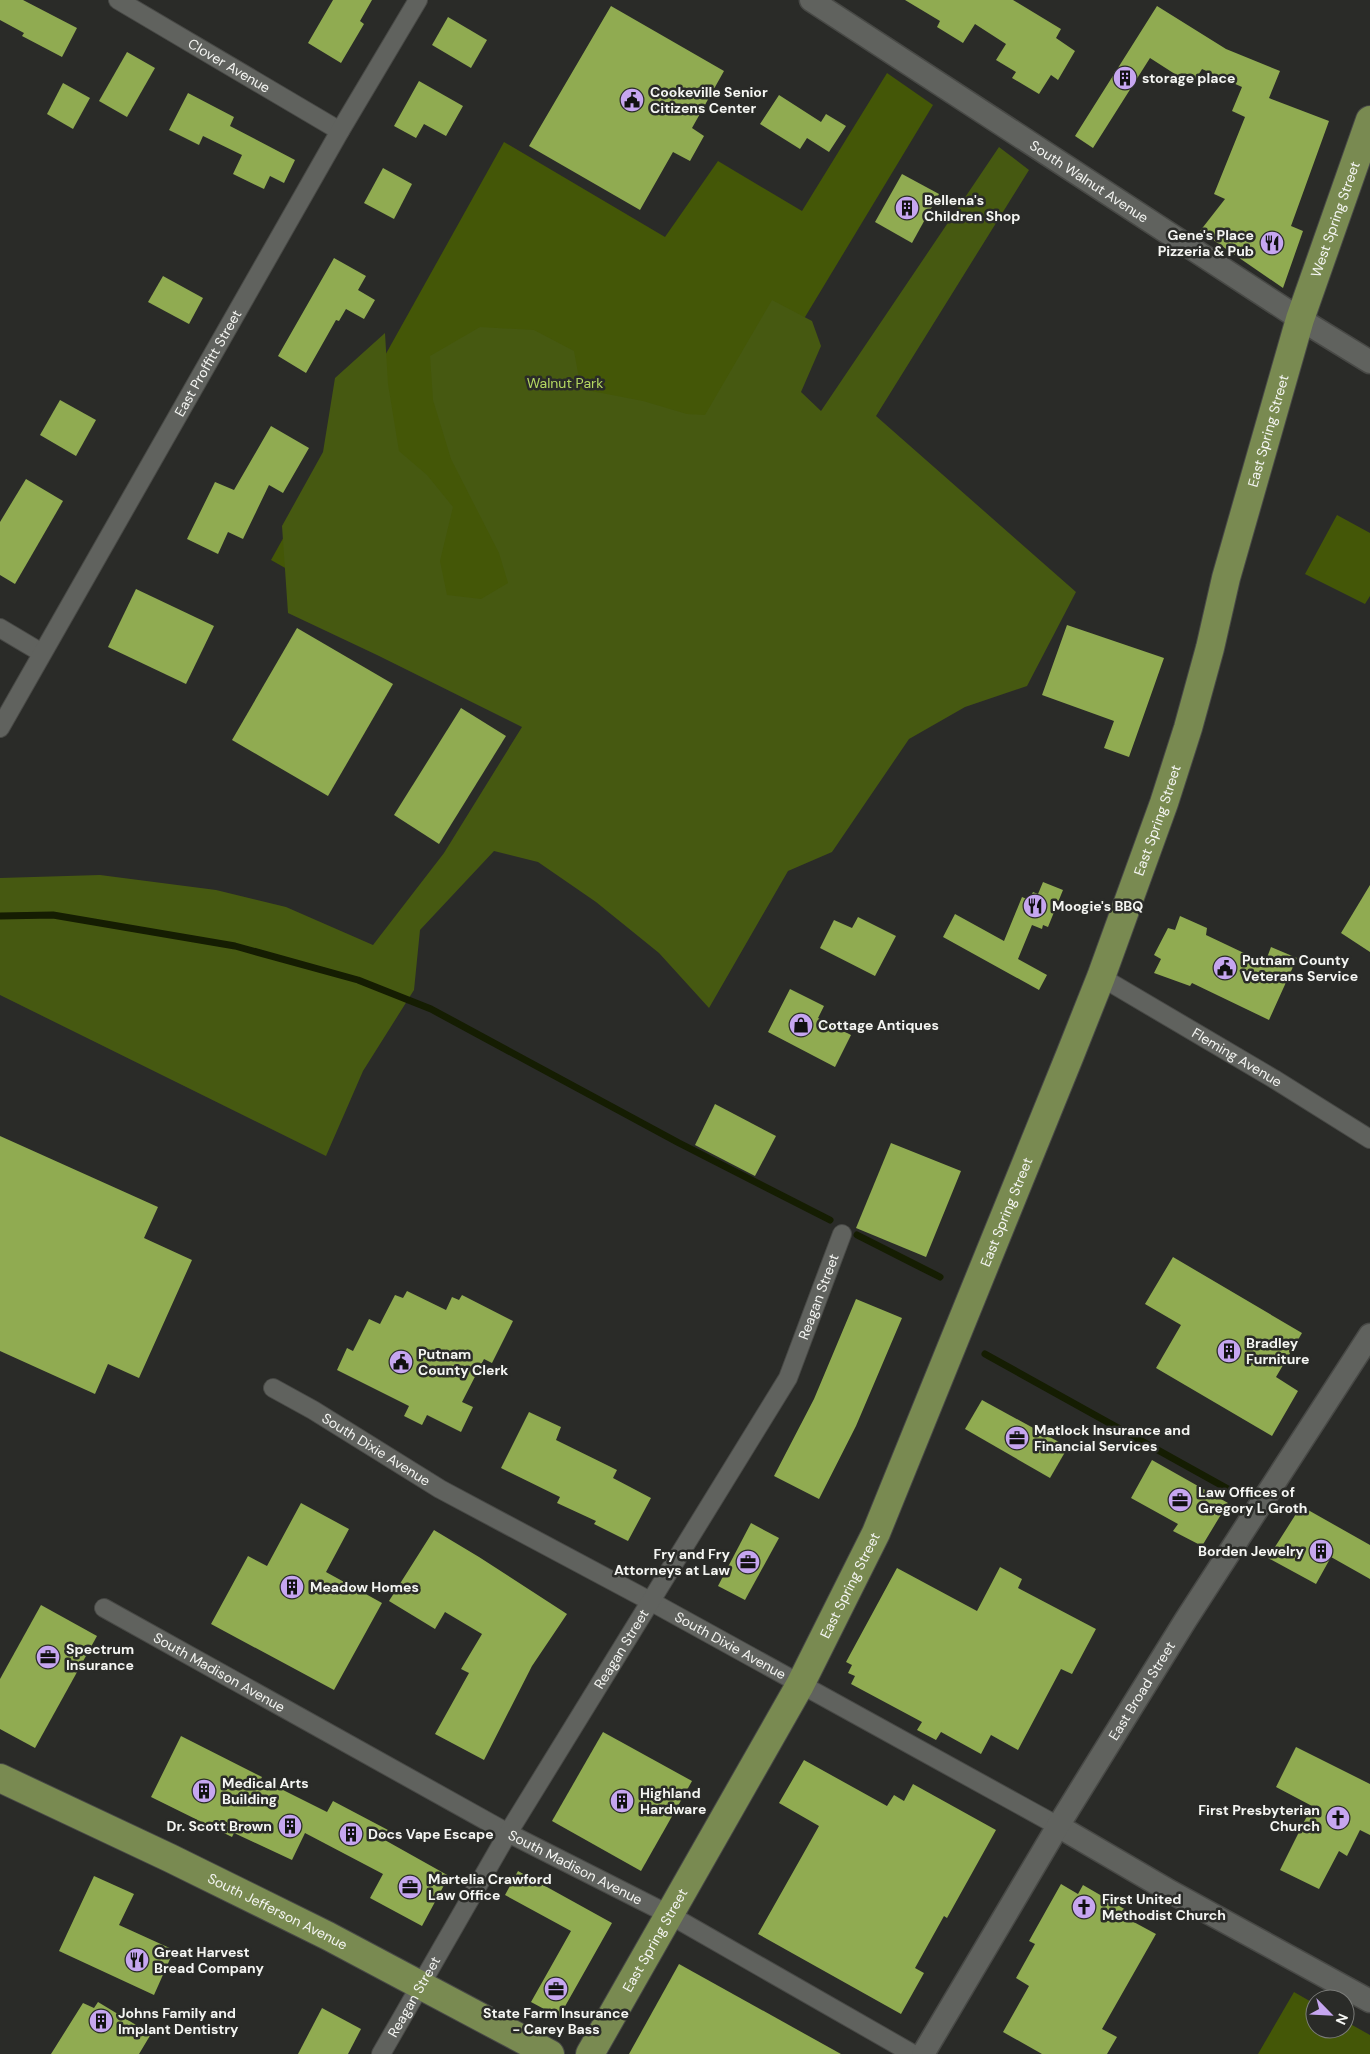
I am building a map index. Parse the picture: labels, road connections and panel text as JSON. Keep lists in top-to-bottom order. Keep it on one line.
{"streets":{"main road":["West Spring Street","East Spring Street","South Jefferson Avenue"],"street":["Clover Avenue","South Walnut Avenue","East Proffitt Street","Fleming Avenue","Reagan Street","South Dixie Avenue","South Madison Avenue","East Broad Street"]},"crossings":[["Clover Avenue","East Proffitt Street"],["South Walnut Avenue","West Spring Street"],["South Walnut Avenue","East Spring Street"],["West Spring Street","East Spring Street"],["East Spring Street","Fleming Avenue"],["East Spring Street","South Dixie Avenue"],["East Spring Street","South Madison Avenue"],["Reagan Street","South Dixie Avenue"],["Reagan Street","South Madison Avenue"],["Reagan Street","South Jefferson Avenue"],["South Dixie Avenue","East Broad Street"]],"parks":["Walnut Park"],"places":{"building":["storage place","Bellena's Children Shop","Bradley Furniture","Borden Jewelry","Meadow Homes","Medical Arts Building","Highland Hardware","Dr. Scott Brown","Docs Vape Escape","Johns Family and Implant Dentistry"],"public building":["Cookeville Senior Citizens Center","Putnam County Veterans Service","Putnam County Clerk"],"restaurant":["Gene's Place Pizzeria & Pub","Moogie's BBQ","Great Harvest Bread Company"],"shop":["Cottage Antiques"],"office":["Matlock Insurance and Financial Services","Law Offices of Gregory L Groth","Fry and Fry Attorneys at Law","Spectrum Insurance","Martelia Crawford Law Office","State Farm Insurance - Carey Bass"],"church":["First Presbyterian Church","First United Methodist Church"]},"north":"bottom right"}
